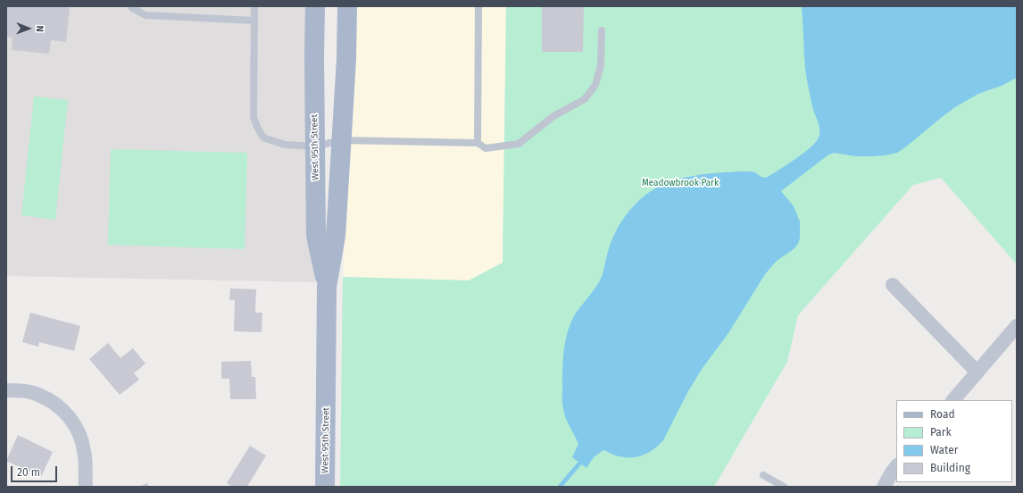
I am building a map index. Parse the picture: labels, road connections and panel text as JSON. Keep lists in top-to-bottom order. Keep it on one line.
{"streets":{"main road":["West 95th Street"]},"parks":["Meadowbrook Park"],"legend":["Road","Park","Water","Building"],"scale_bar":"20 m","north":"right"}
